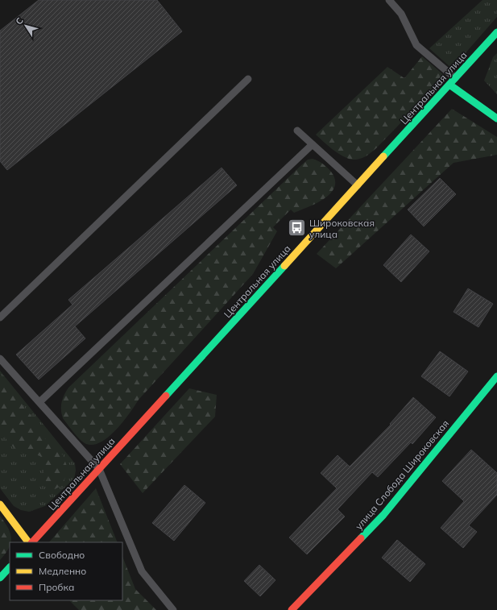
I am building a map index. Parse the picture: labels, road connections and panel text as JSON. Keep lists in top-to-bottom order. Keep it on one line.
{"streets":{"street":["Центральная улица","улица Слобода Широковская"]},"places":{"bus stop":["Широковская улица"]},"legend":["Свободно","Медленно","Пробка"],"north":"top left"}
